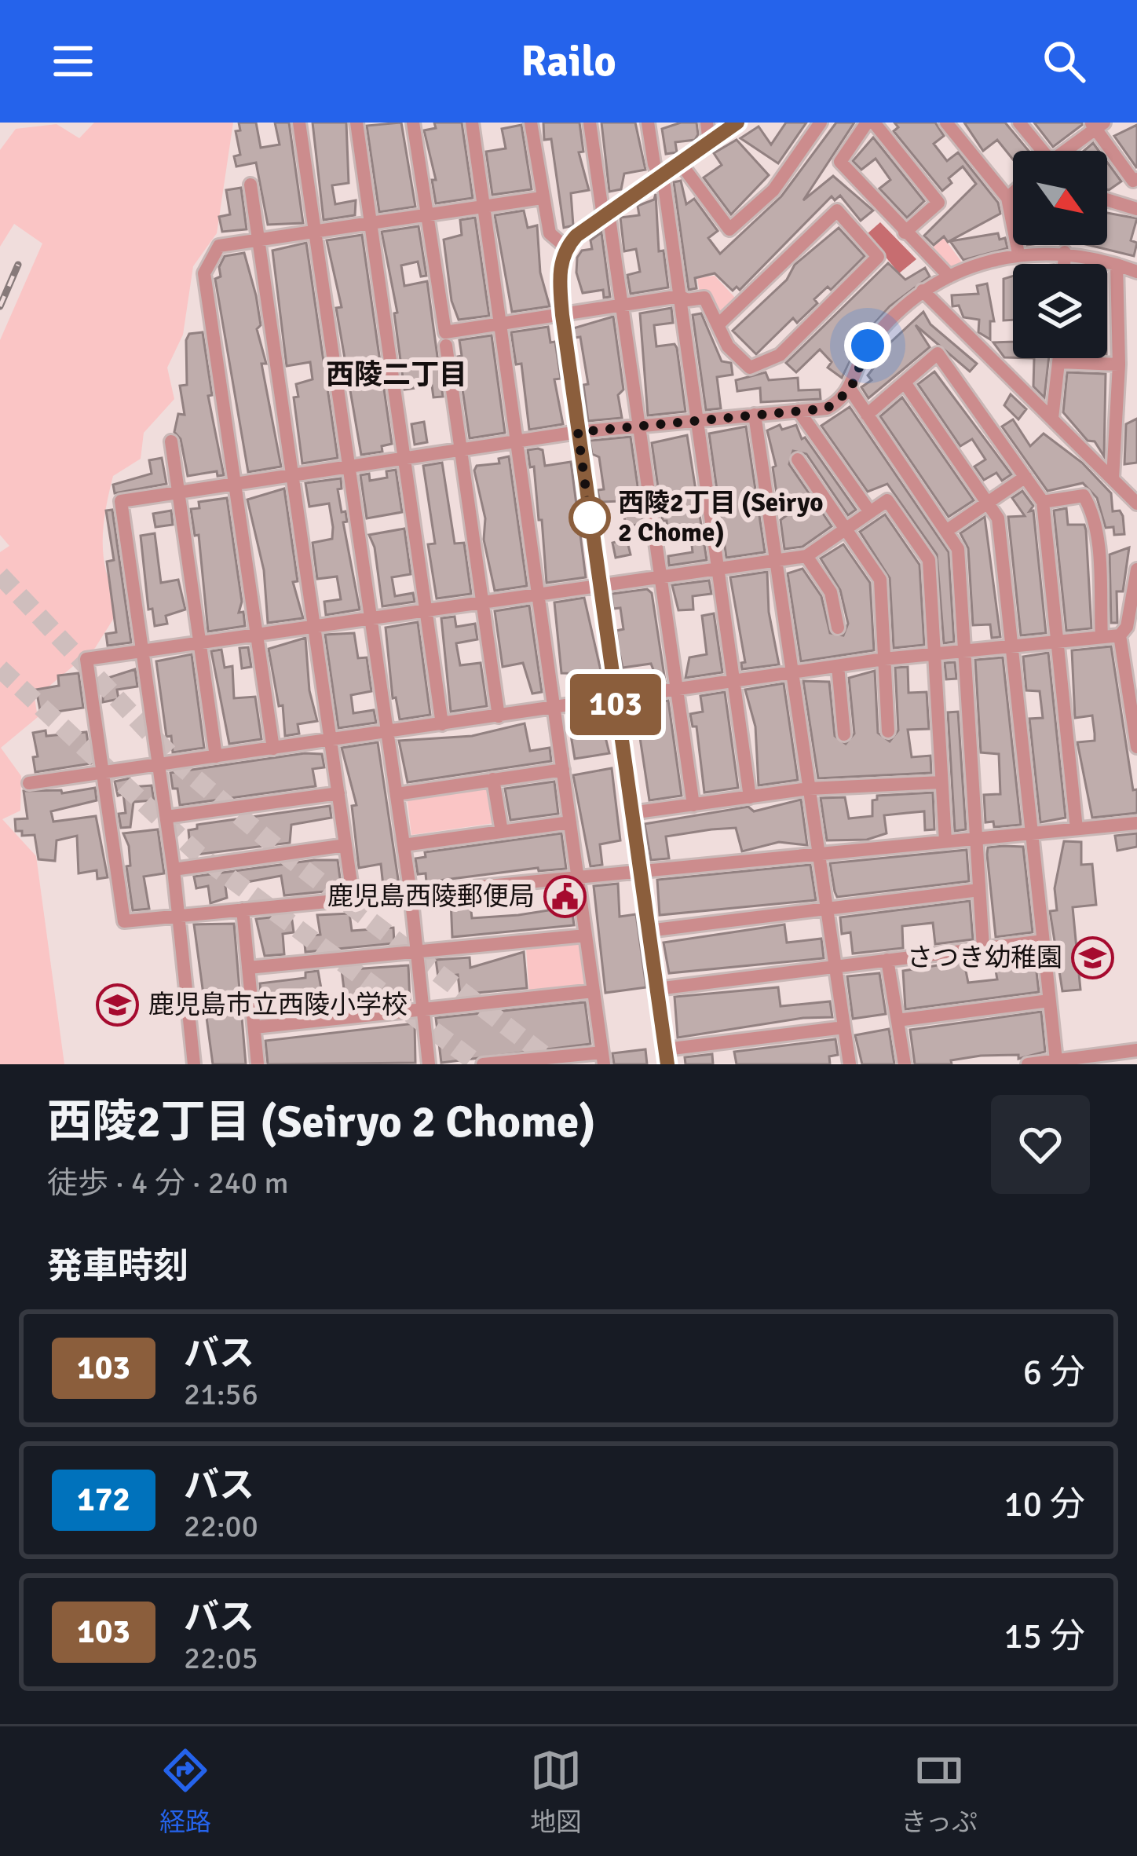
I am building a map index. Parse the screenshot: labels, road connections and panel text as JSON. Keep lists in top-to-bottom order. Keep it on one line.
{"districts":["西陵二丁目"],"places":{"other":["西陵2丁目 (Seiryo 2 Chome)"],"public building":["鹿児島西陵郵便局"],"school or university":["さつき幼稚園","鹿児島市立西陵小学校"]},"lines":["bus line 103"],"north":"bottom right","page":{"header":"Railo","on_map":"103","heading":[["西陵2丁目 (Seiryo 2 Chome)","徒歩 · 4 分 · 240 m"],"発車時刻"],"list":[{"mark":"103","name":"バス","note":"21:56","value":"6 分"},{"mark":"172","name":"バス","note":"22:00","value":"10 分"},{"mark":"103","name":"バス","note":"22:05","value":"15 分"}],"tabs":["経路","地図","きっぷ"]}}
